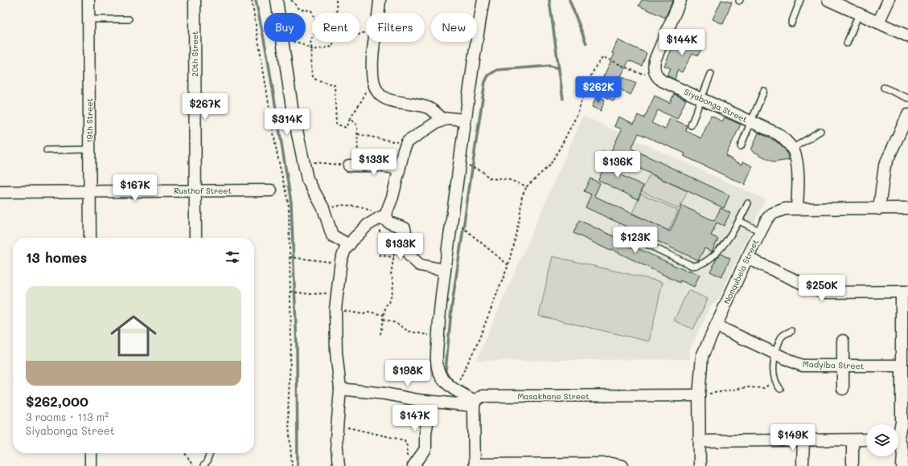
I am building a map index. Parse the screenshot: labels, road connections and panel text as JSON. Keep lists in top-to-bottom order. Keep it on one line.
{"streets":{"street":["20th Street","Siyabonga Street","19th Street","Rusthof Street","Nonqubela Street","Madyiba Street","Masakhane Street"]},"crossings":[["20th Street","Rusthof Street"],["Siyabonga Street","Nonqubela Street"],["19th Street","Rusthof Street"],["Nonqubela Street","Madyiba Street"],["Nonqubela Street","Masakhane Street"]],"page":{"chip":["Buy","Rent","Filters","New"],"price":["$144K","$262K","$267K","$314K","$133K","$136K","$167K","$123K","$133K","$250K","$198K","$147K","$149K"],"heading":"13 homes","list":[{"name":"$262,000","note":"3 rooms · 113 m² · Siyabonga Street"}]}}
